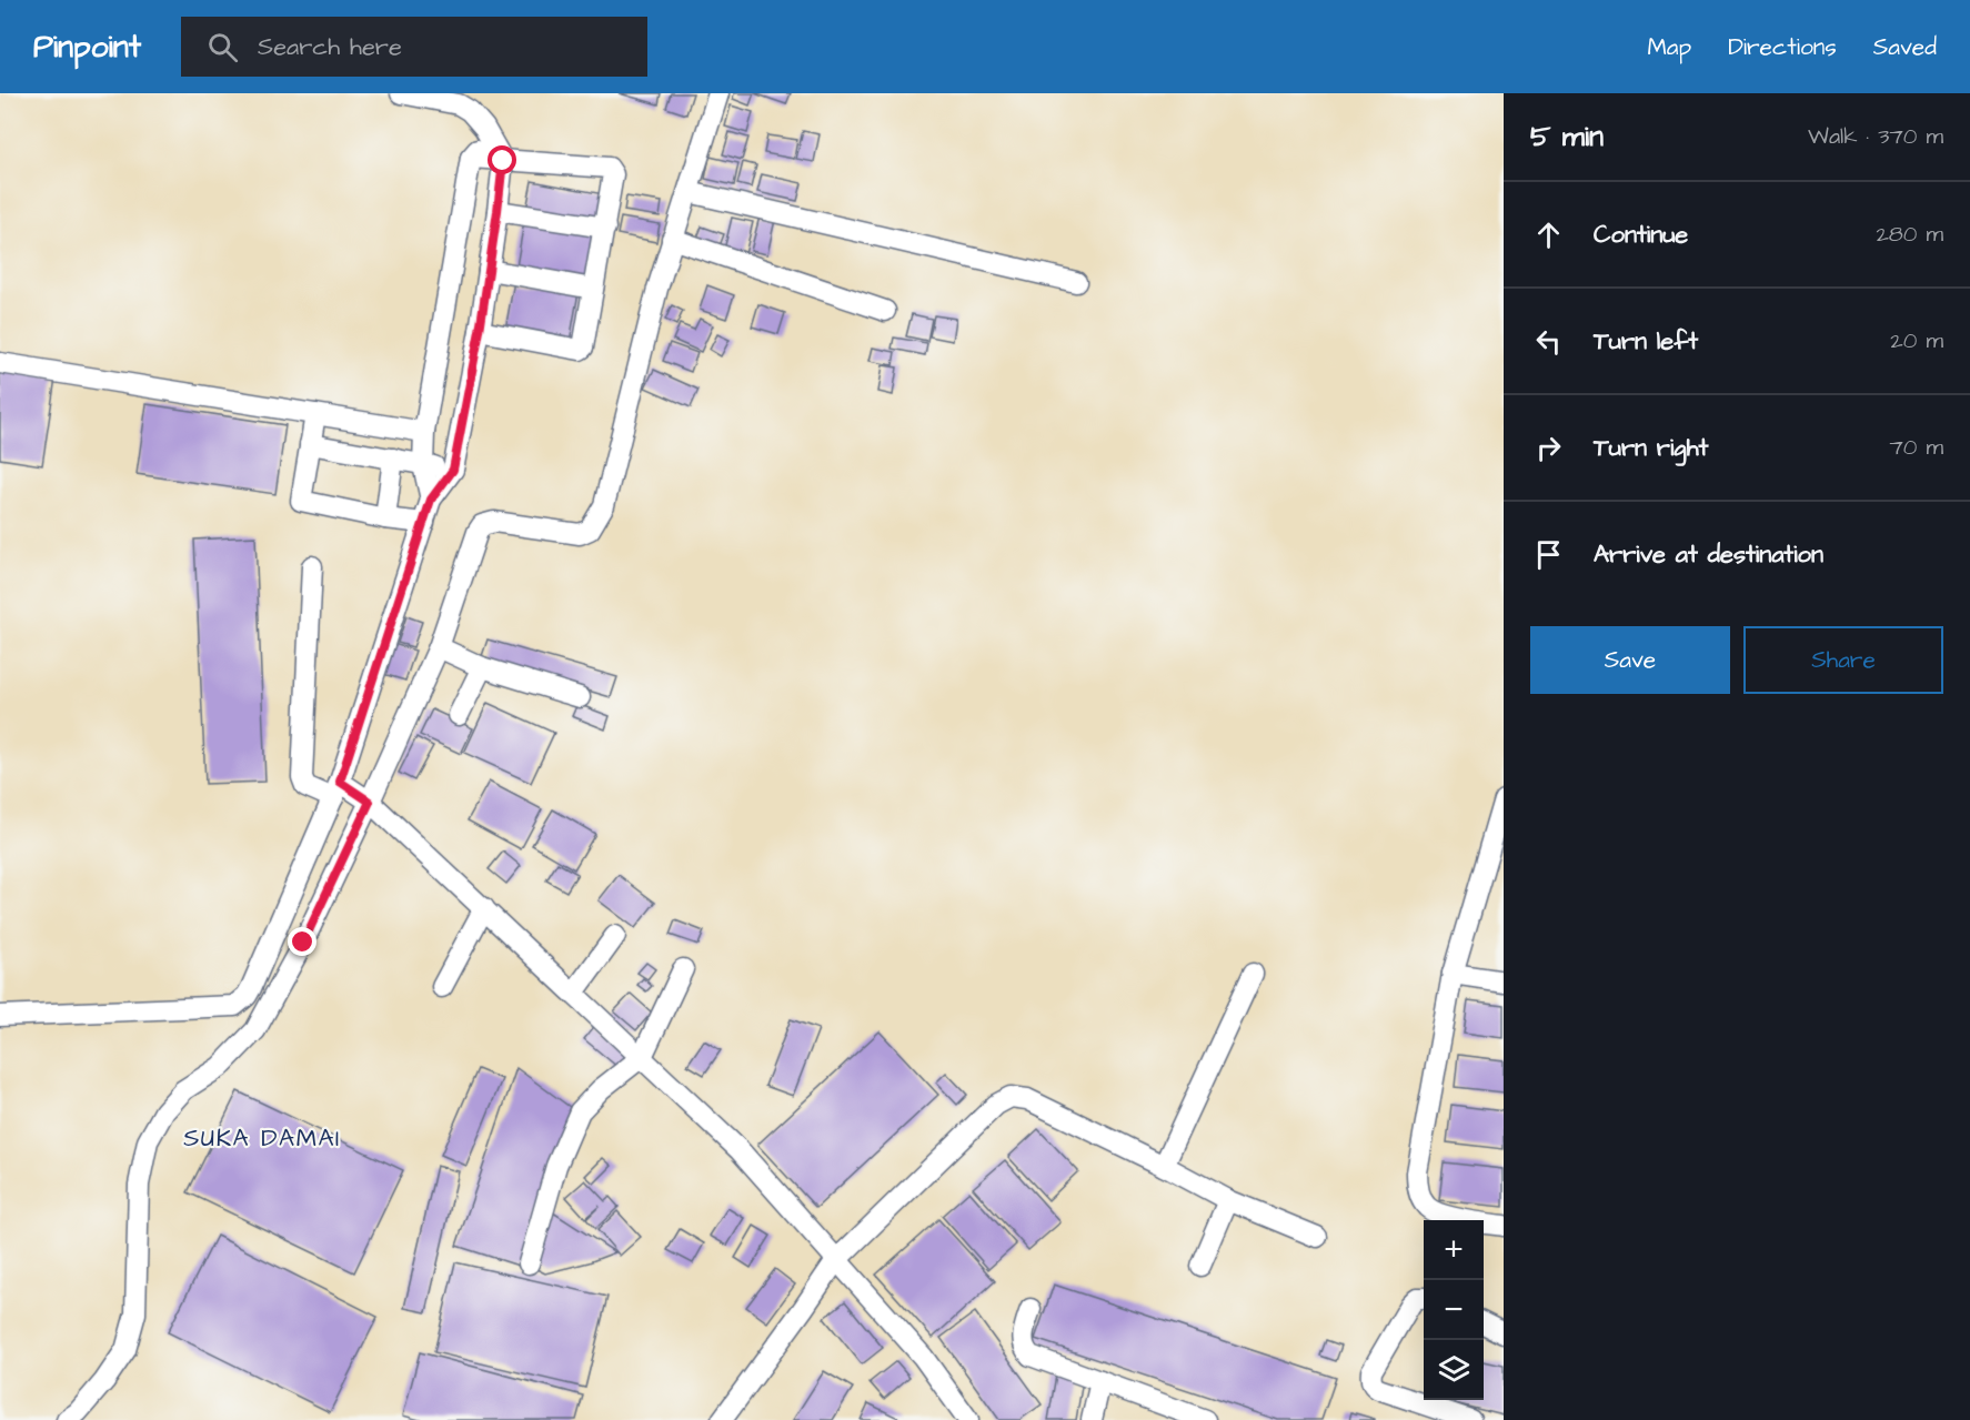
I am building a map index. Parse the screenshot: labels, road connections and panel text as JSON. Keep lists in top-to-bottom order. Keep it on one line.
{"districts":["SUKA DAMAI"],"page":{"header":"Pinpoint","search":"Search here","nav":["Map","Directions","Saved"],"heading":["5 min","Walk · 370 m"],"list":[["Continue","280 m"],["Turn left","20 m"],["Turn right","70 m"],"Arrive at destination"],"buttons":["Save","Share"],"map_buttons":["+","−"]}}
